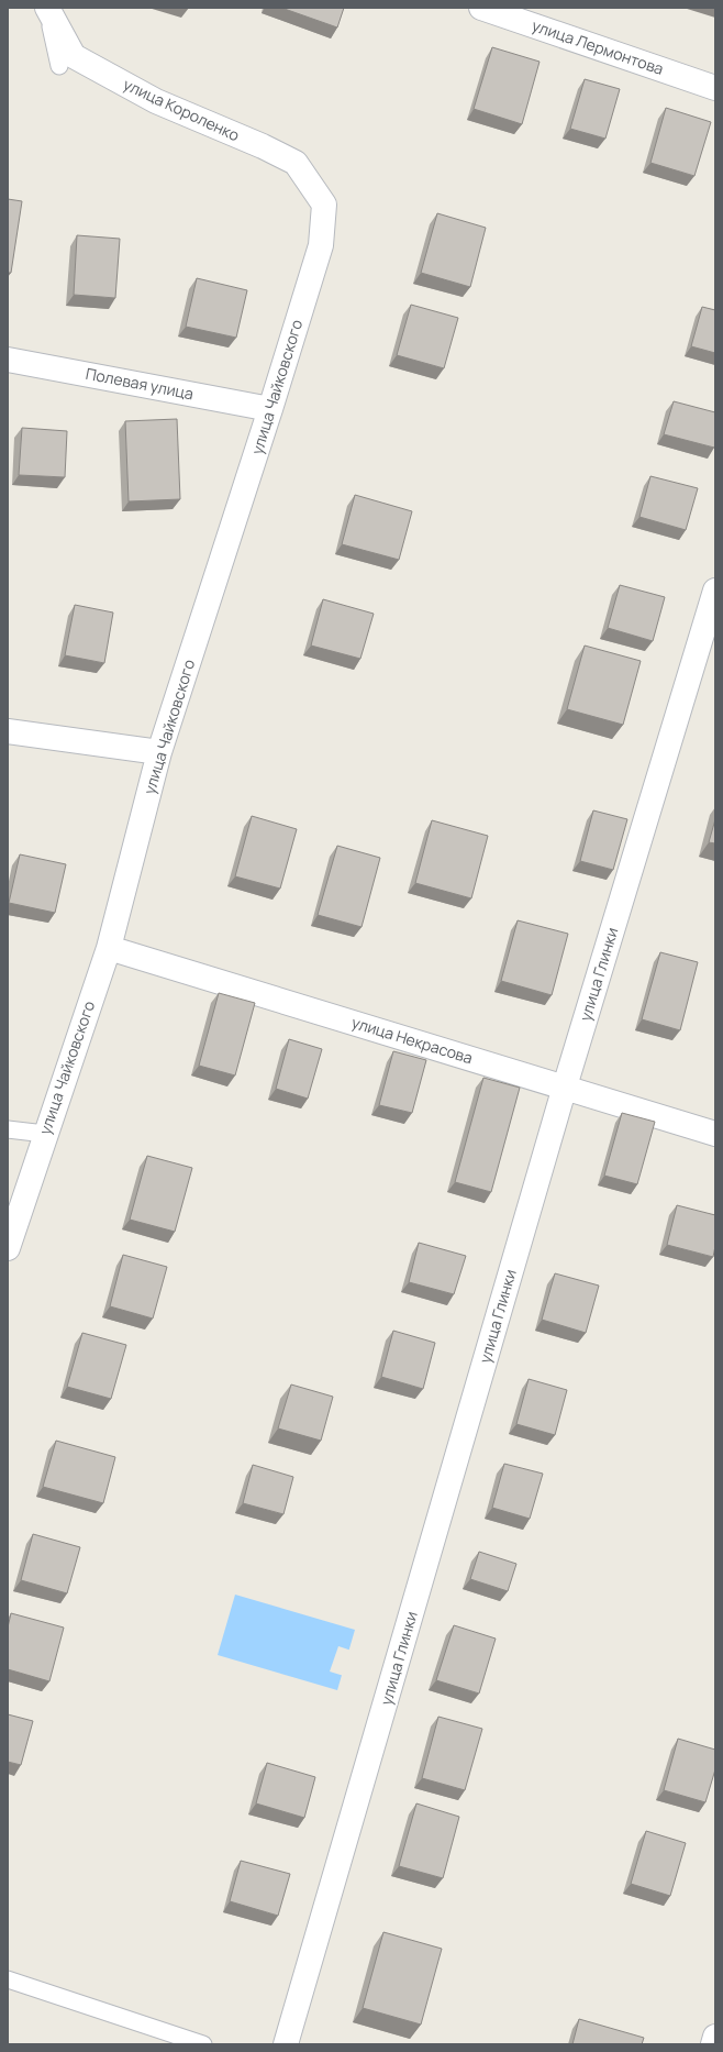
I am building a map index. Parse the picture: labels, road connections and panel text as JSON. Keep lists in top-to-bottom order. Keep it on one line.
{"streets":{"street":["улица Лермонтова","улица Короленко","Полевая улица","улица Чайковского","улица Глинки","улица Некрасова"]},"crossings":[["улица Короленко","улица Чайковского"],["Полевая улица","улица Чайковского"],["улица Чайковского","улица Некрасова"],["улица Глинки","улица Некрасова"]]}
